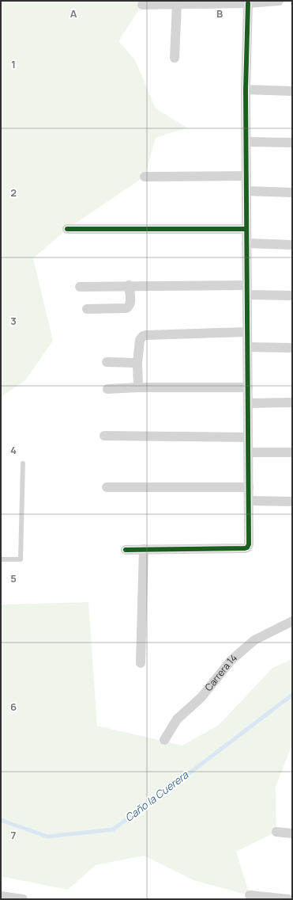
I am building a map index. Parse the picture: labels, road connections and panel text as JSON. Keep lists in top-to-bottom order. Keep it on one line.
{"streets":{"street":["Carrera 14"]},"water":["Caño la Cuerera"],"grid":{"columns":["A","B"],"rows":["1","2","3","4","5","6","7"]}}
